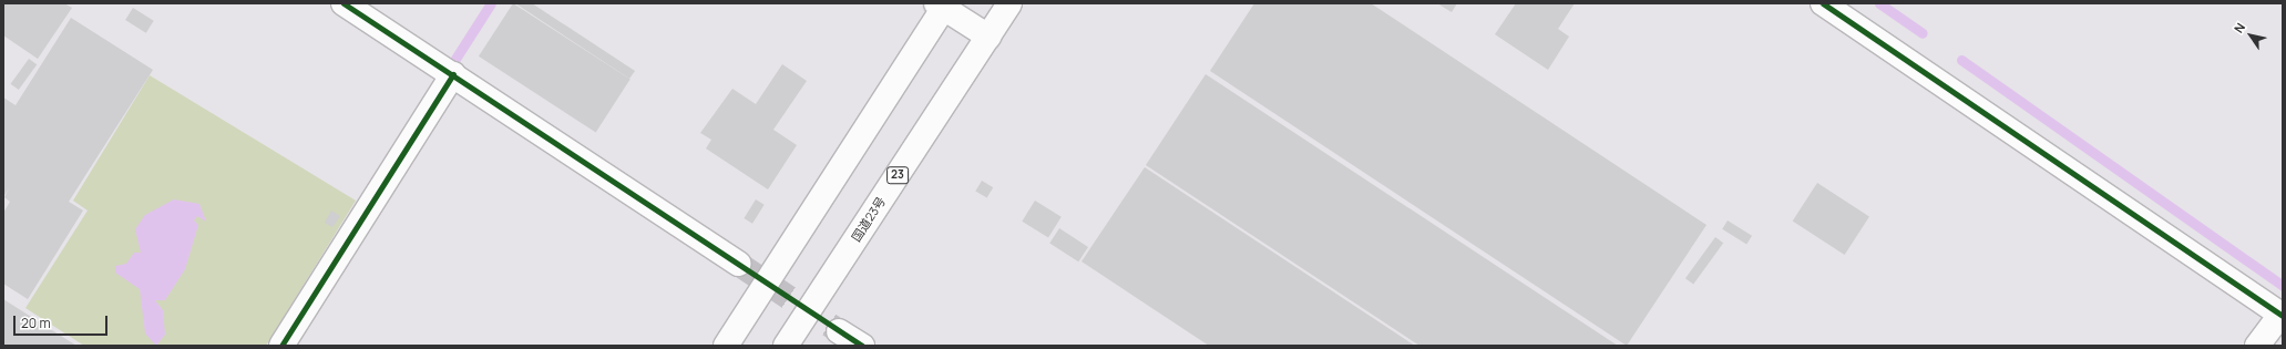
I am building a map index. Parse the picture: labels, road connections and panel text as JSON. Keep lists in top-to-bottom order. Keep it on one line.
{"streets":{"main road":["23","国道23号"]},"scale_bar":"20 m","north":"top left"}
